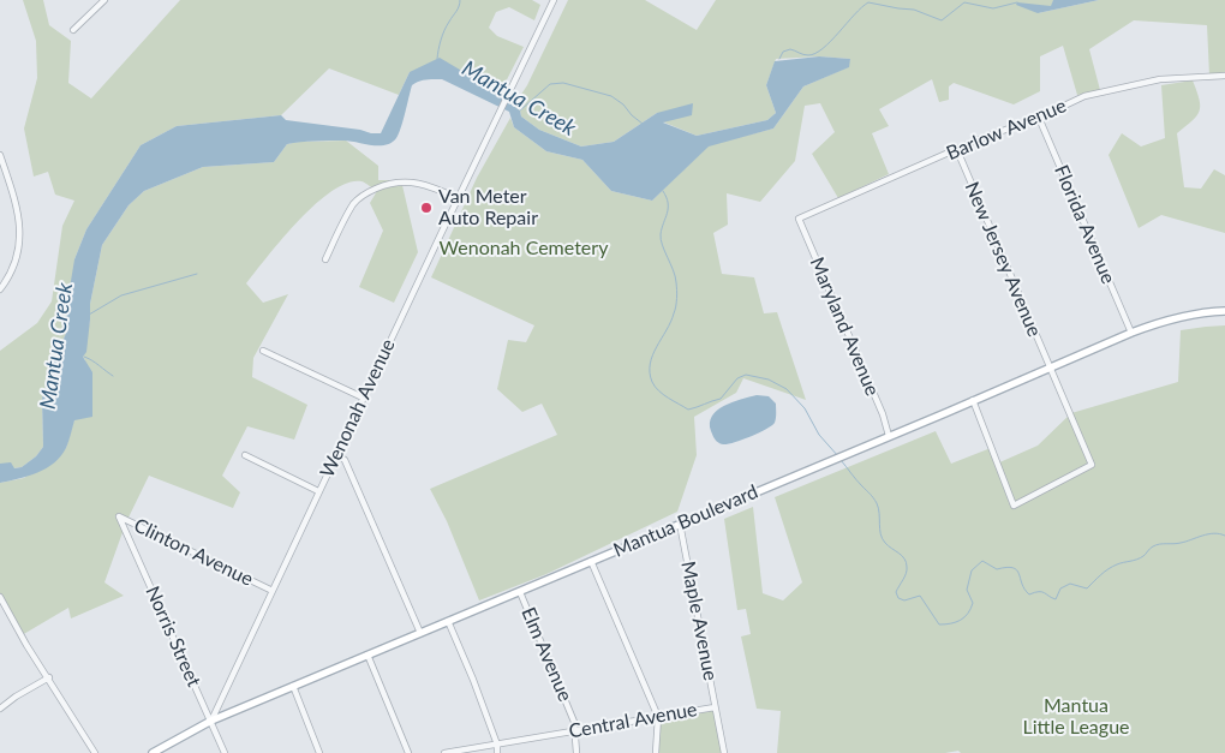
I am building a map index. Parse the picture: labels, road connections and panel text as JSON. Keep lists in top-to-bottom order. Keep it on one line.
{"streets":{"main road":["Mantua Boulevard"],"street":["Barlow Avenue","Florida Avenue","New Jersey Avenue","Maryland Avenue","Wenonah Avenue","Clinton Avenue","Maple Avenue","Norris Street","Elm Avenue","Central Avenue"]},"crossings":[["Barlow Avenue","Florida Avenue"],["Barlow Avenue","New Jersey Avenue"],["Barlow Avenue","Maryland Avenue"],["Florida Avenue","Mantua Boulevard"],["New Jersey Avenue","Mantua Boulevard"],["Maryland Avenue","Mantua Boulevard"],["Wenonah Avenue","Mantua Boulevard"],["Wenonah Avenue","Clinton Avenue"],["Wenonah Avenue","Norris Street"],["Mantua Boulevard","Maple Avenue"],["Mantua Boulevard","Norris Street"],["Mantua Boulevard","Elm Avenue"],["Clinton Avenue","Norris Street"],["Maple Avenue","Central Avenue"],["Elm Avenue","Central Avenue"]],"water":["Mantua Creek"],"parks":["Wenonah Cemetery","Mantua Little League"],"places":["Van Meter Auto Repair"]}
